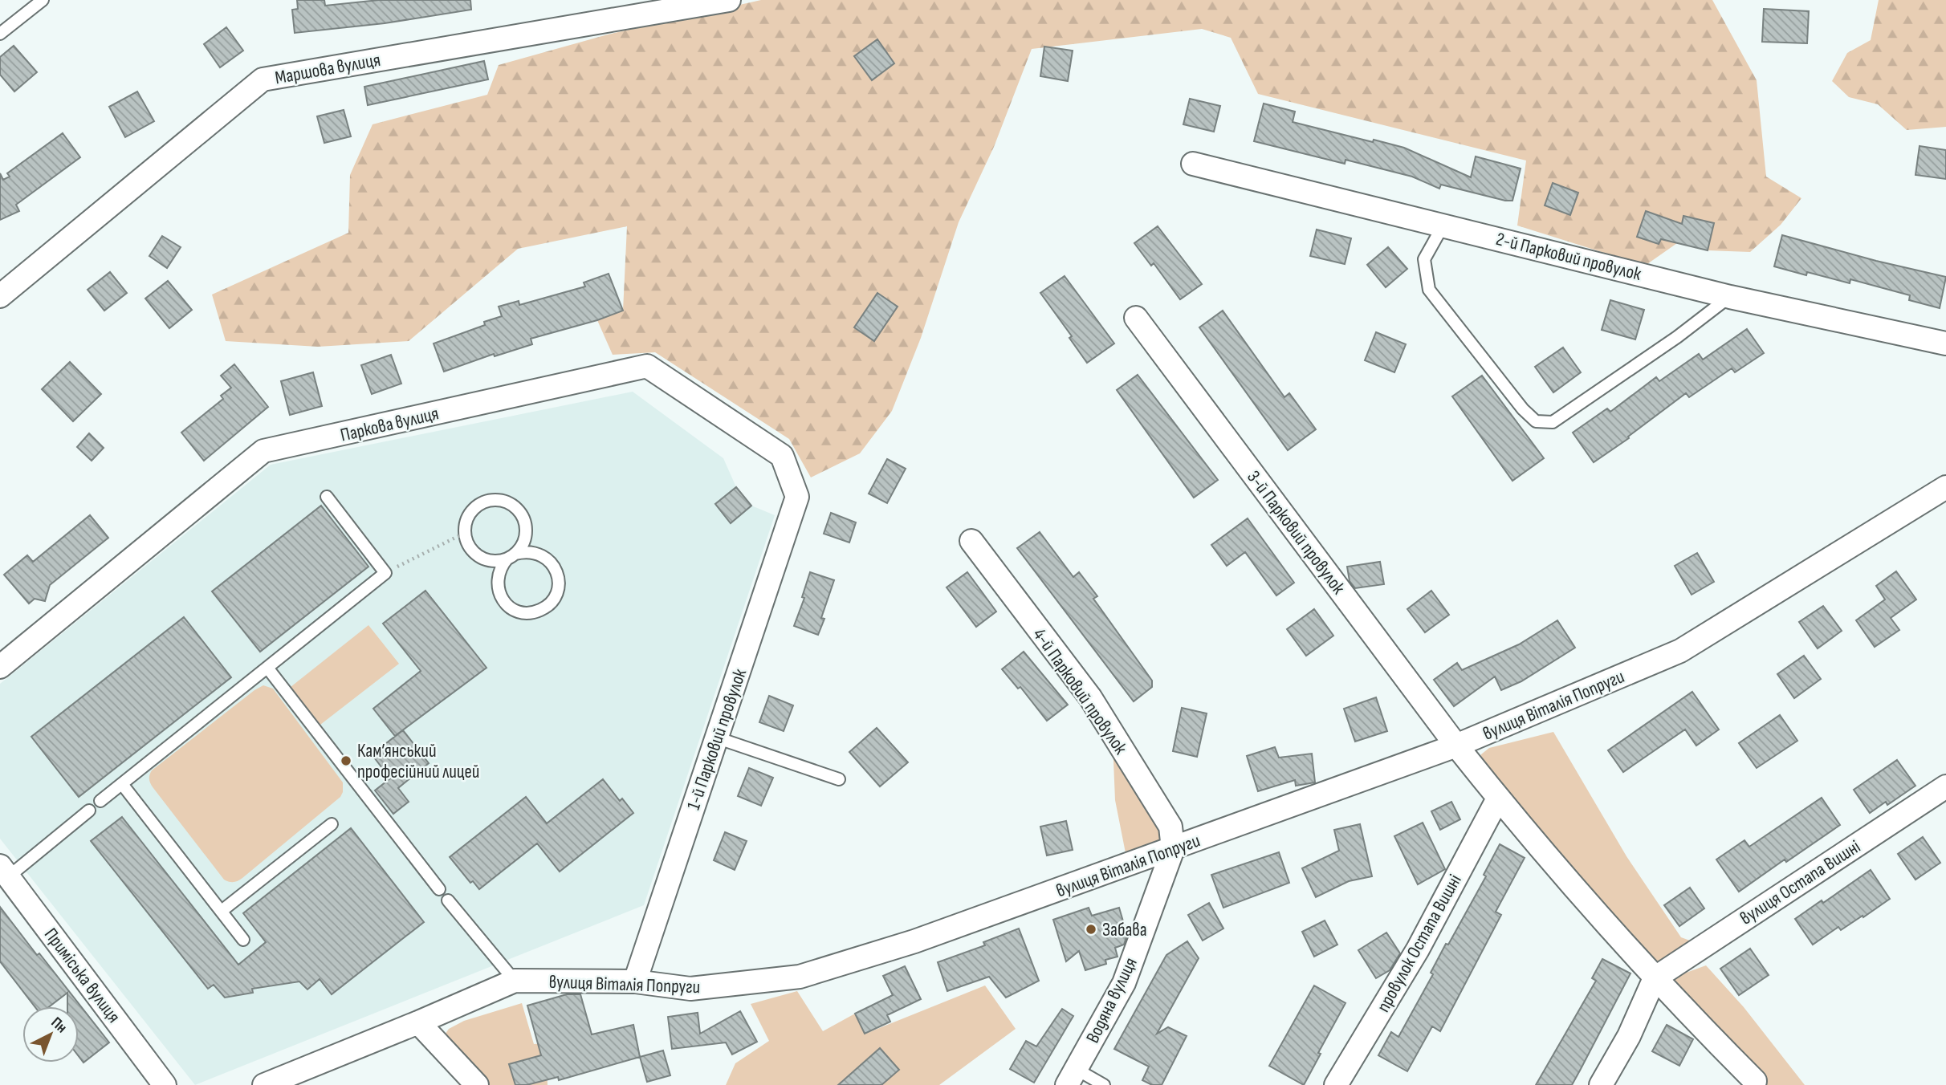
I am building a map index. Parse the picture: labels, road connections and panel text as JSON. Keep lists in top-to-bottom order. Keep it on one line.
{"streets":{"street":["Маршова вулиця","2-й Парковий провулок","Паркова вулиця","3-й Парковий провулок","4-й Парковий провулок","вулиця Віталія Попруги","1-й Парковий провулок","вулиця Остапа Вишні","провулок Остапа Вишні","Приміська вулиця","Водяна вулиця"]},"crossings":[["Паркова вулиця","1-й Парковий провулок"],["3-й Парковий провулок","вулиця Віталія Попруги"],["3-й Парковий провулок","вулиця Остапа Вишні"],["3-й Парковий провулок","провулок Остапа Вишні"],["4-й Парковий провулок","вулиця Віталія Попруги"],["4-й Парковий провулок","Водяна вулиця"],["вулиця Віталія Попруги","1-й Парковий провулок"],["вулиця Віталія Попруги","Водяна вулиця"]],"places":["Кам’янський професійний лицей","Забава"],"north":"top right"}
